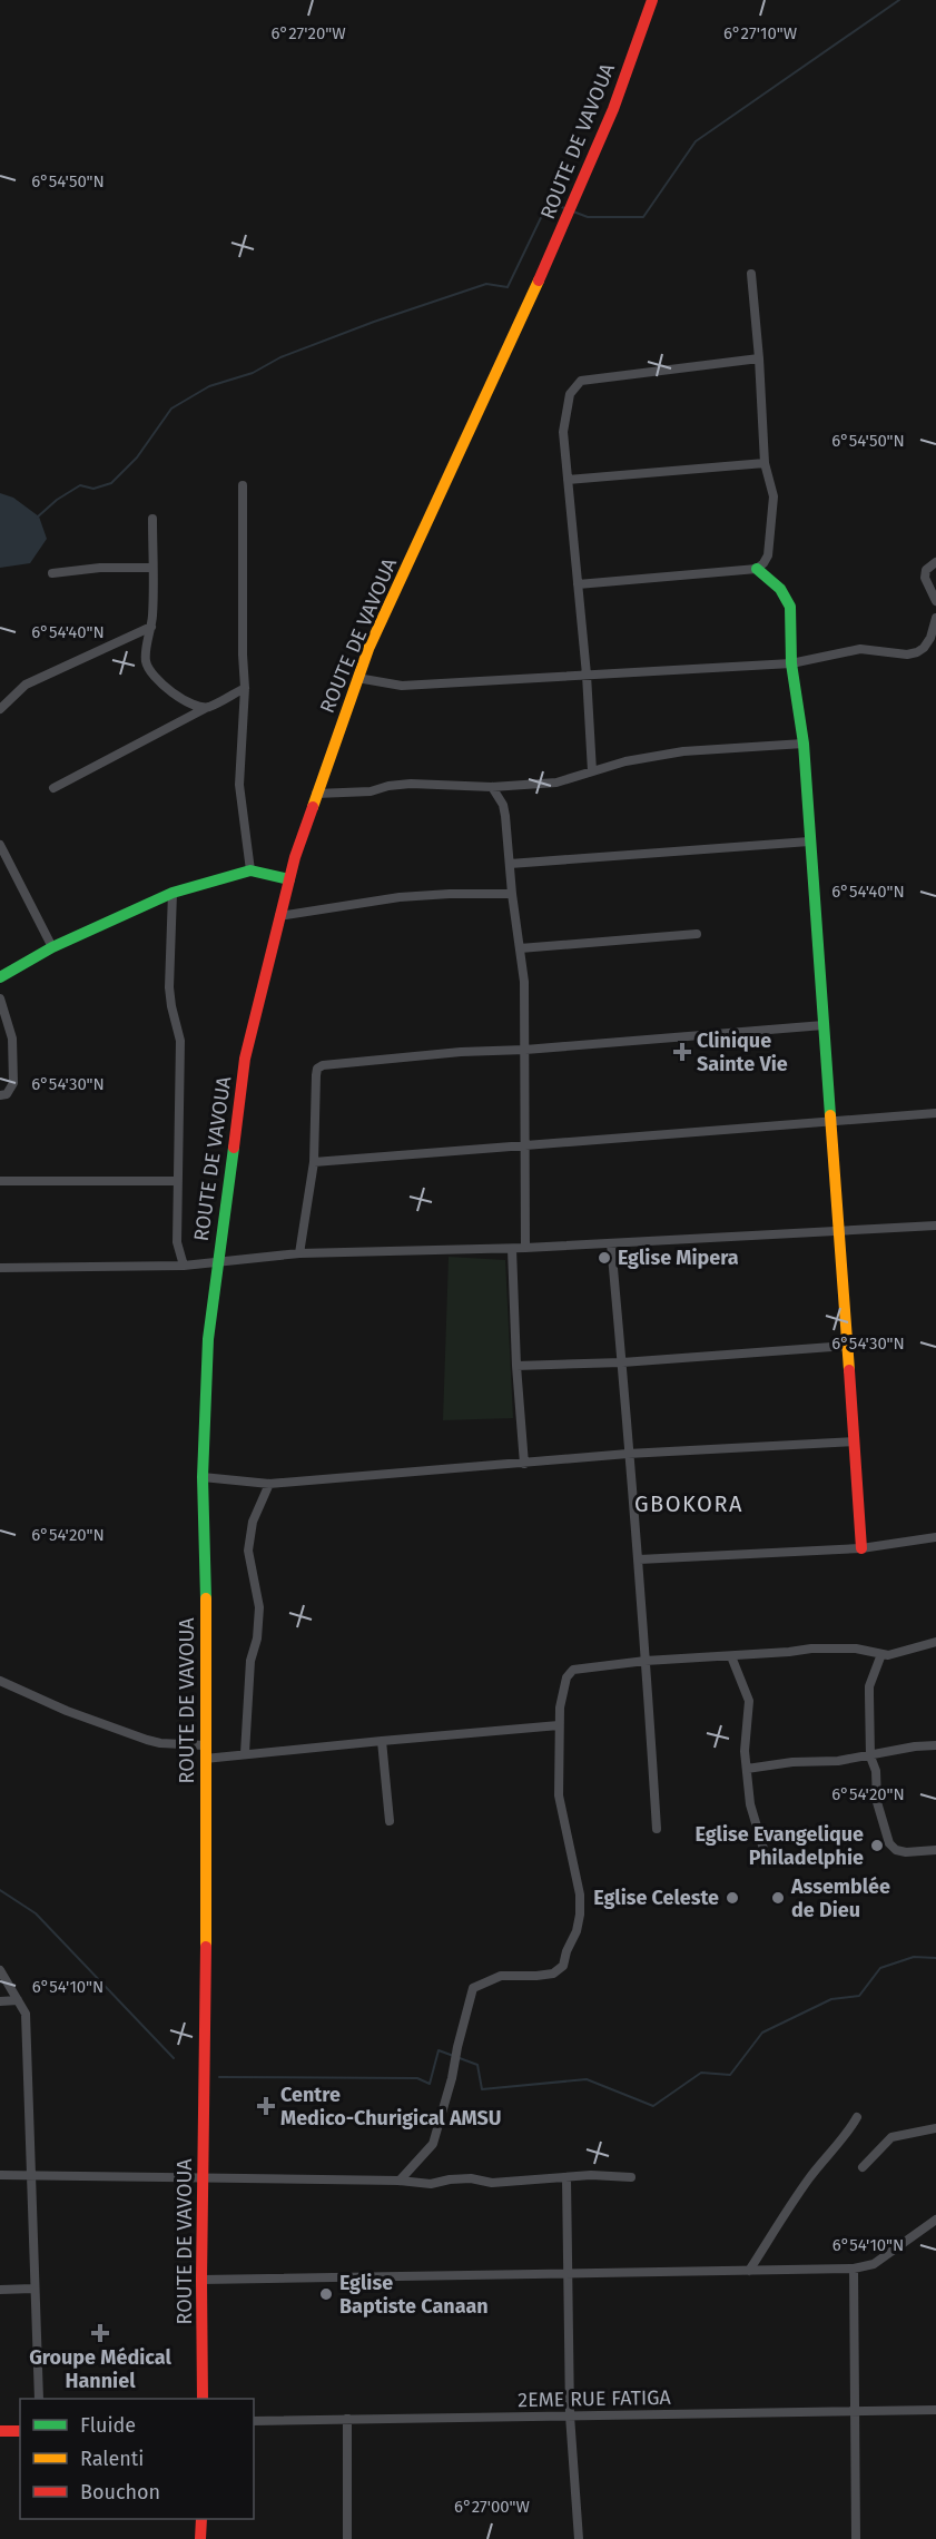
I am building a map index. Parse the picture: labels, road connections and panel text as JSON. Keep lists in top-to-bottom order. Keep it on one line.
{"streets":{"main road":["ROUTE DE VAVOUA"],"street":["2EME RUE FATIGA"]},"districts":["GBOKORA"],"places":{"health":["Clinique Sainte Vie","Centre Medico-Churigical AMSU","Groupe Médical Hanniel"],"other":["Eglise Mipera","Eglise Evangelique Philadelphie","Eglise Celeste","Assemblée de Dieu","Eglise Baptiste Canaan"]},"legend":["Fluide","Ralenti","Bouchon"],"coordinates":["6°27'20\"W","6°27'10\"W","6°54'50\"N","6°54'40\"N","6°54'30\"N","6°54'20\"N","6°54'10\"N","6°27'00\"W"]}
